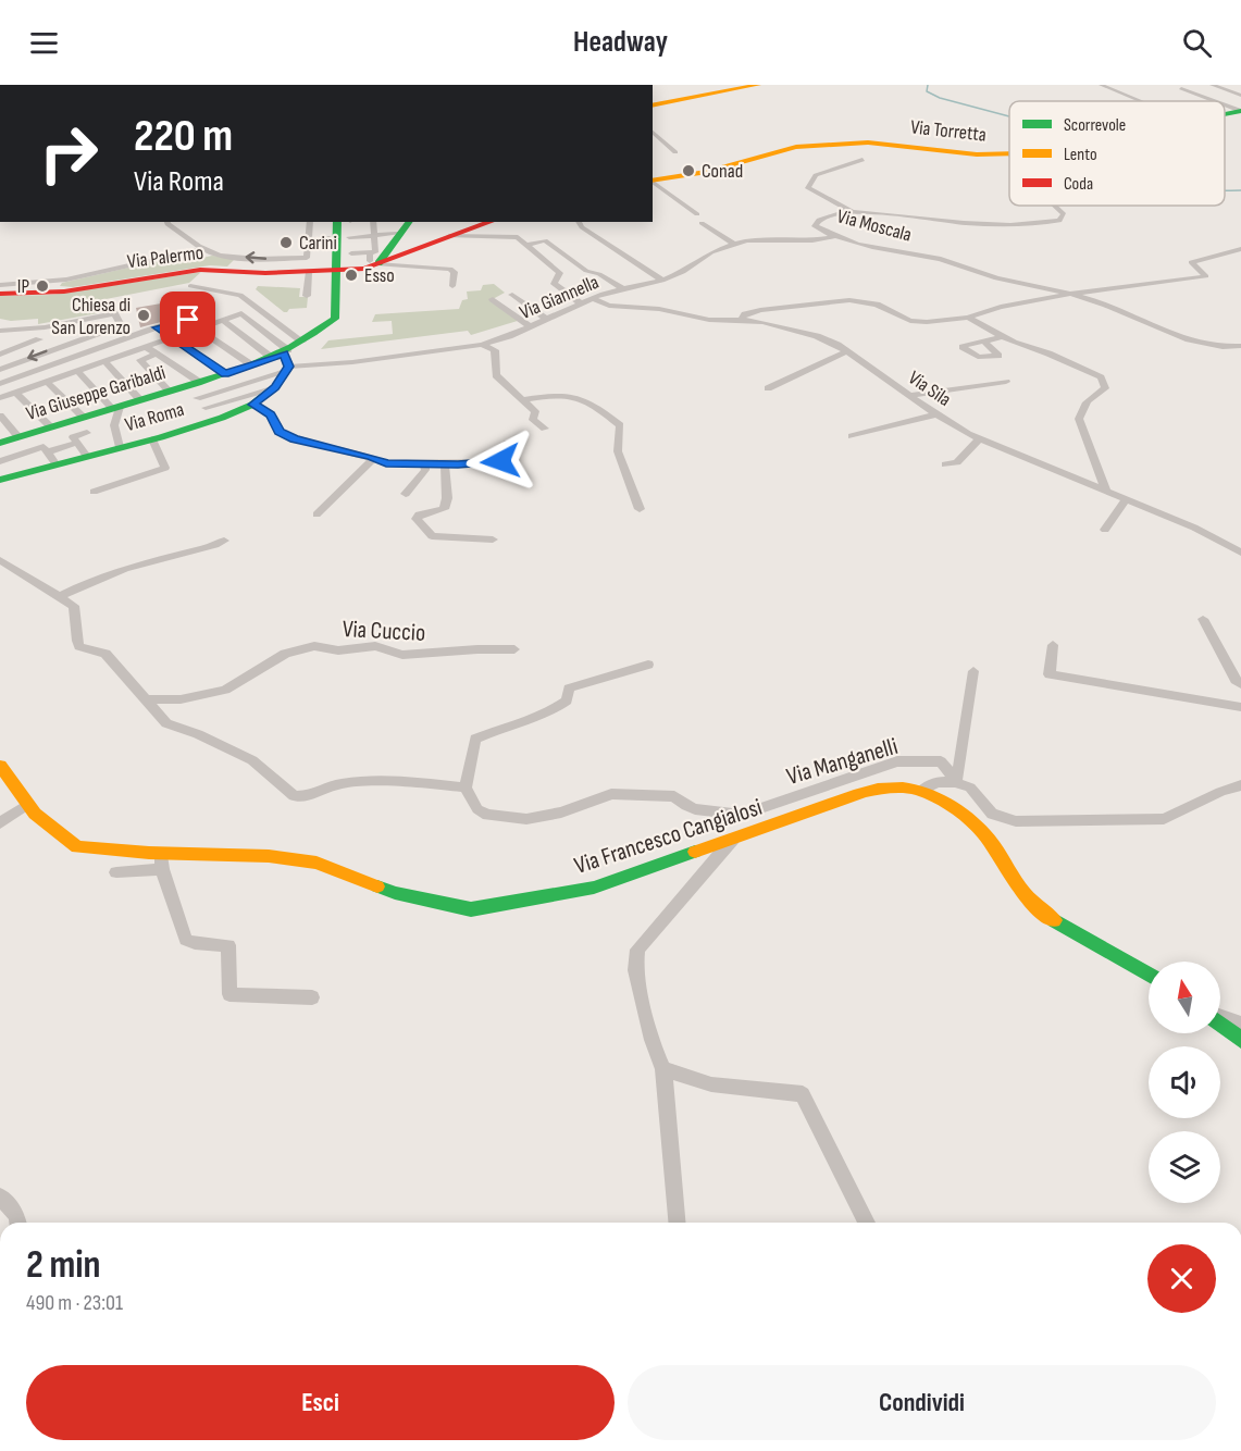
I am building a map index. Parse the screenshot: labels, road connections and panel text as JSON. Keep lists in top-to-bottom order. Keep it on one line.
{"streets":{"street":["Via Torretta","Via Moscala","Via Palermo","Via Giannella","Via Sila","Via Giuseppe Garibaldi","Via Roma","Via Cuccio","Via Manganelli","Via Francesco Cangialosi"]},"crossings":[["Via Moscala","Via Giannella"],["Via Palermo","Via Giuseppe Garibaldi"],["Via Giannella","Via Sila"],["Via Giannella","Via Giuseppe Garibaldi"],["Via Giannella","Via Roma"],["Via Giuseppe Garibaldi","Via Roma"]],"places":["Conad","Carini","Esso","IP","Chiesa di San Lorenzo"],"legend":["Scorrevole","Lento","Coda"],"north":"top","page":{"header":"Headway","turn":["220 m","Via Roma"],"heading":["2 min","490 m · 23:01"],"buttons":["Esci","Condividi"]}}
